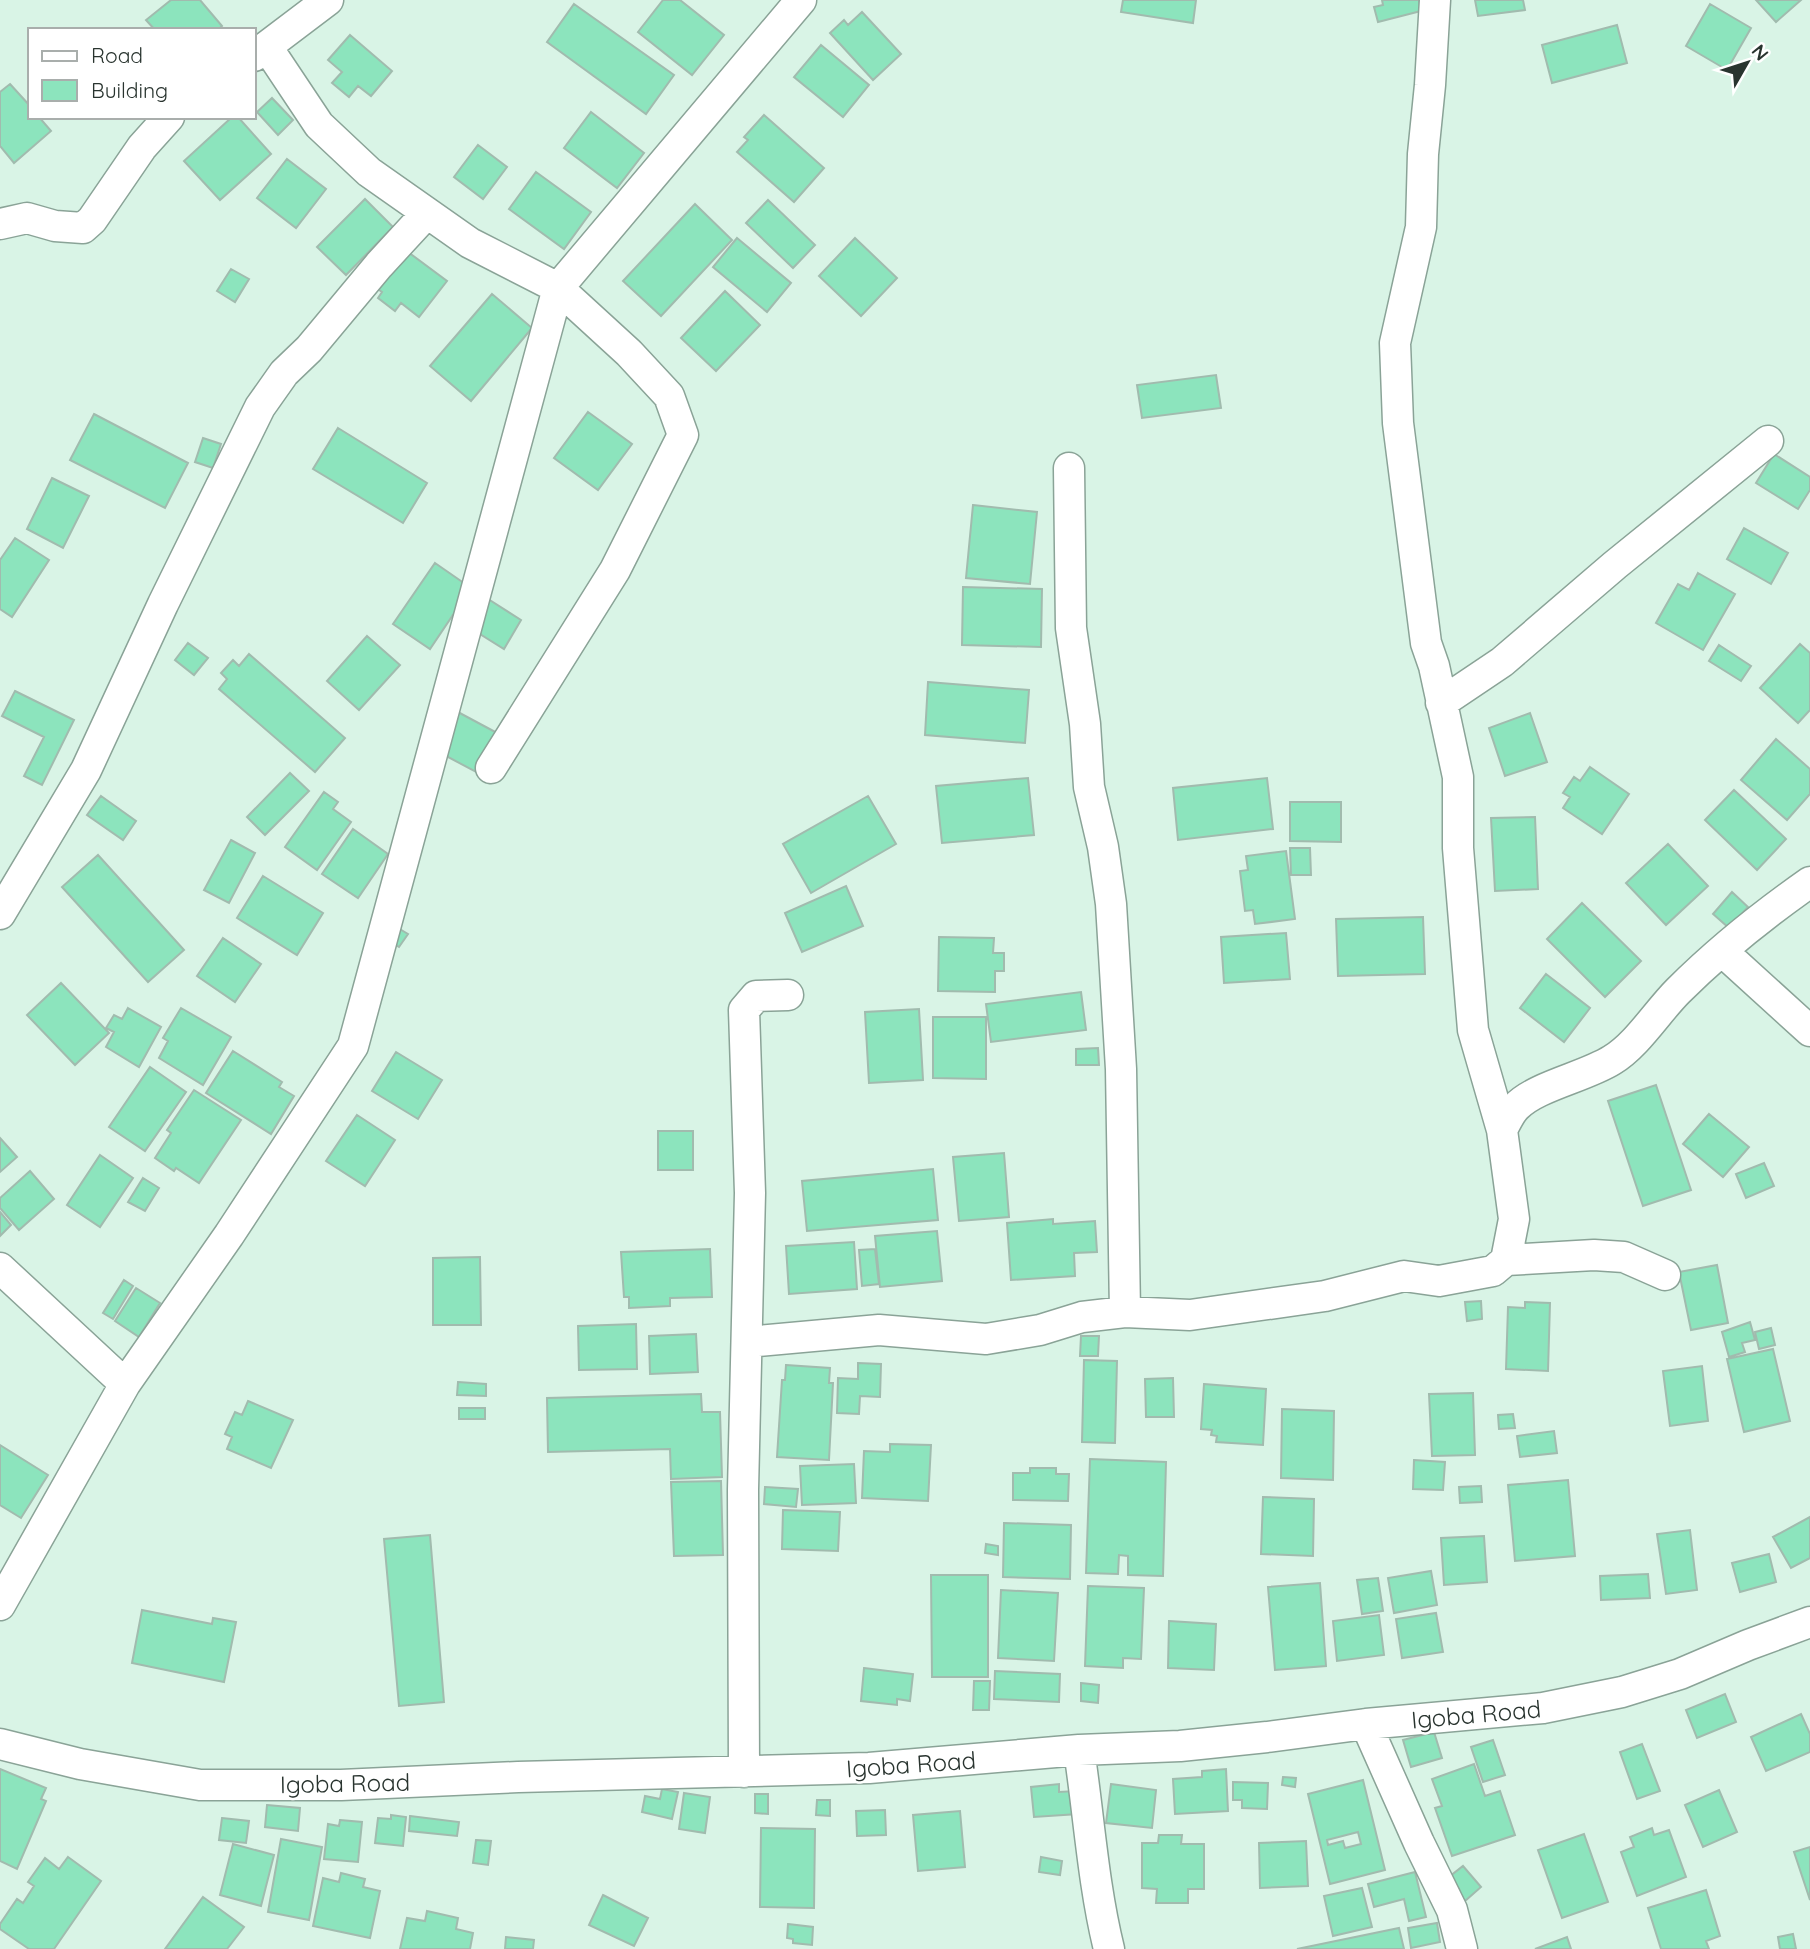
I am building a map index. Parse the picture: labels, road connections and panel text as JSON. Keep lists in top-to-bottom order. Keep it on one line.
{"streets":{"street":["Igoba Road"]},"legend":["Road","Building"],"north":"top right"}
